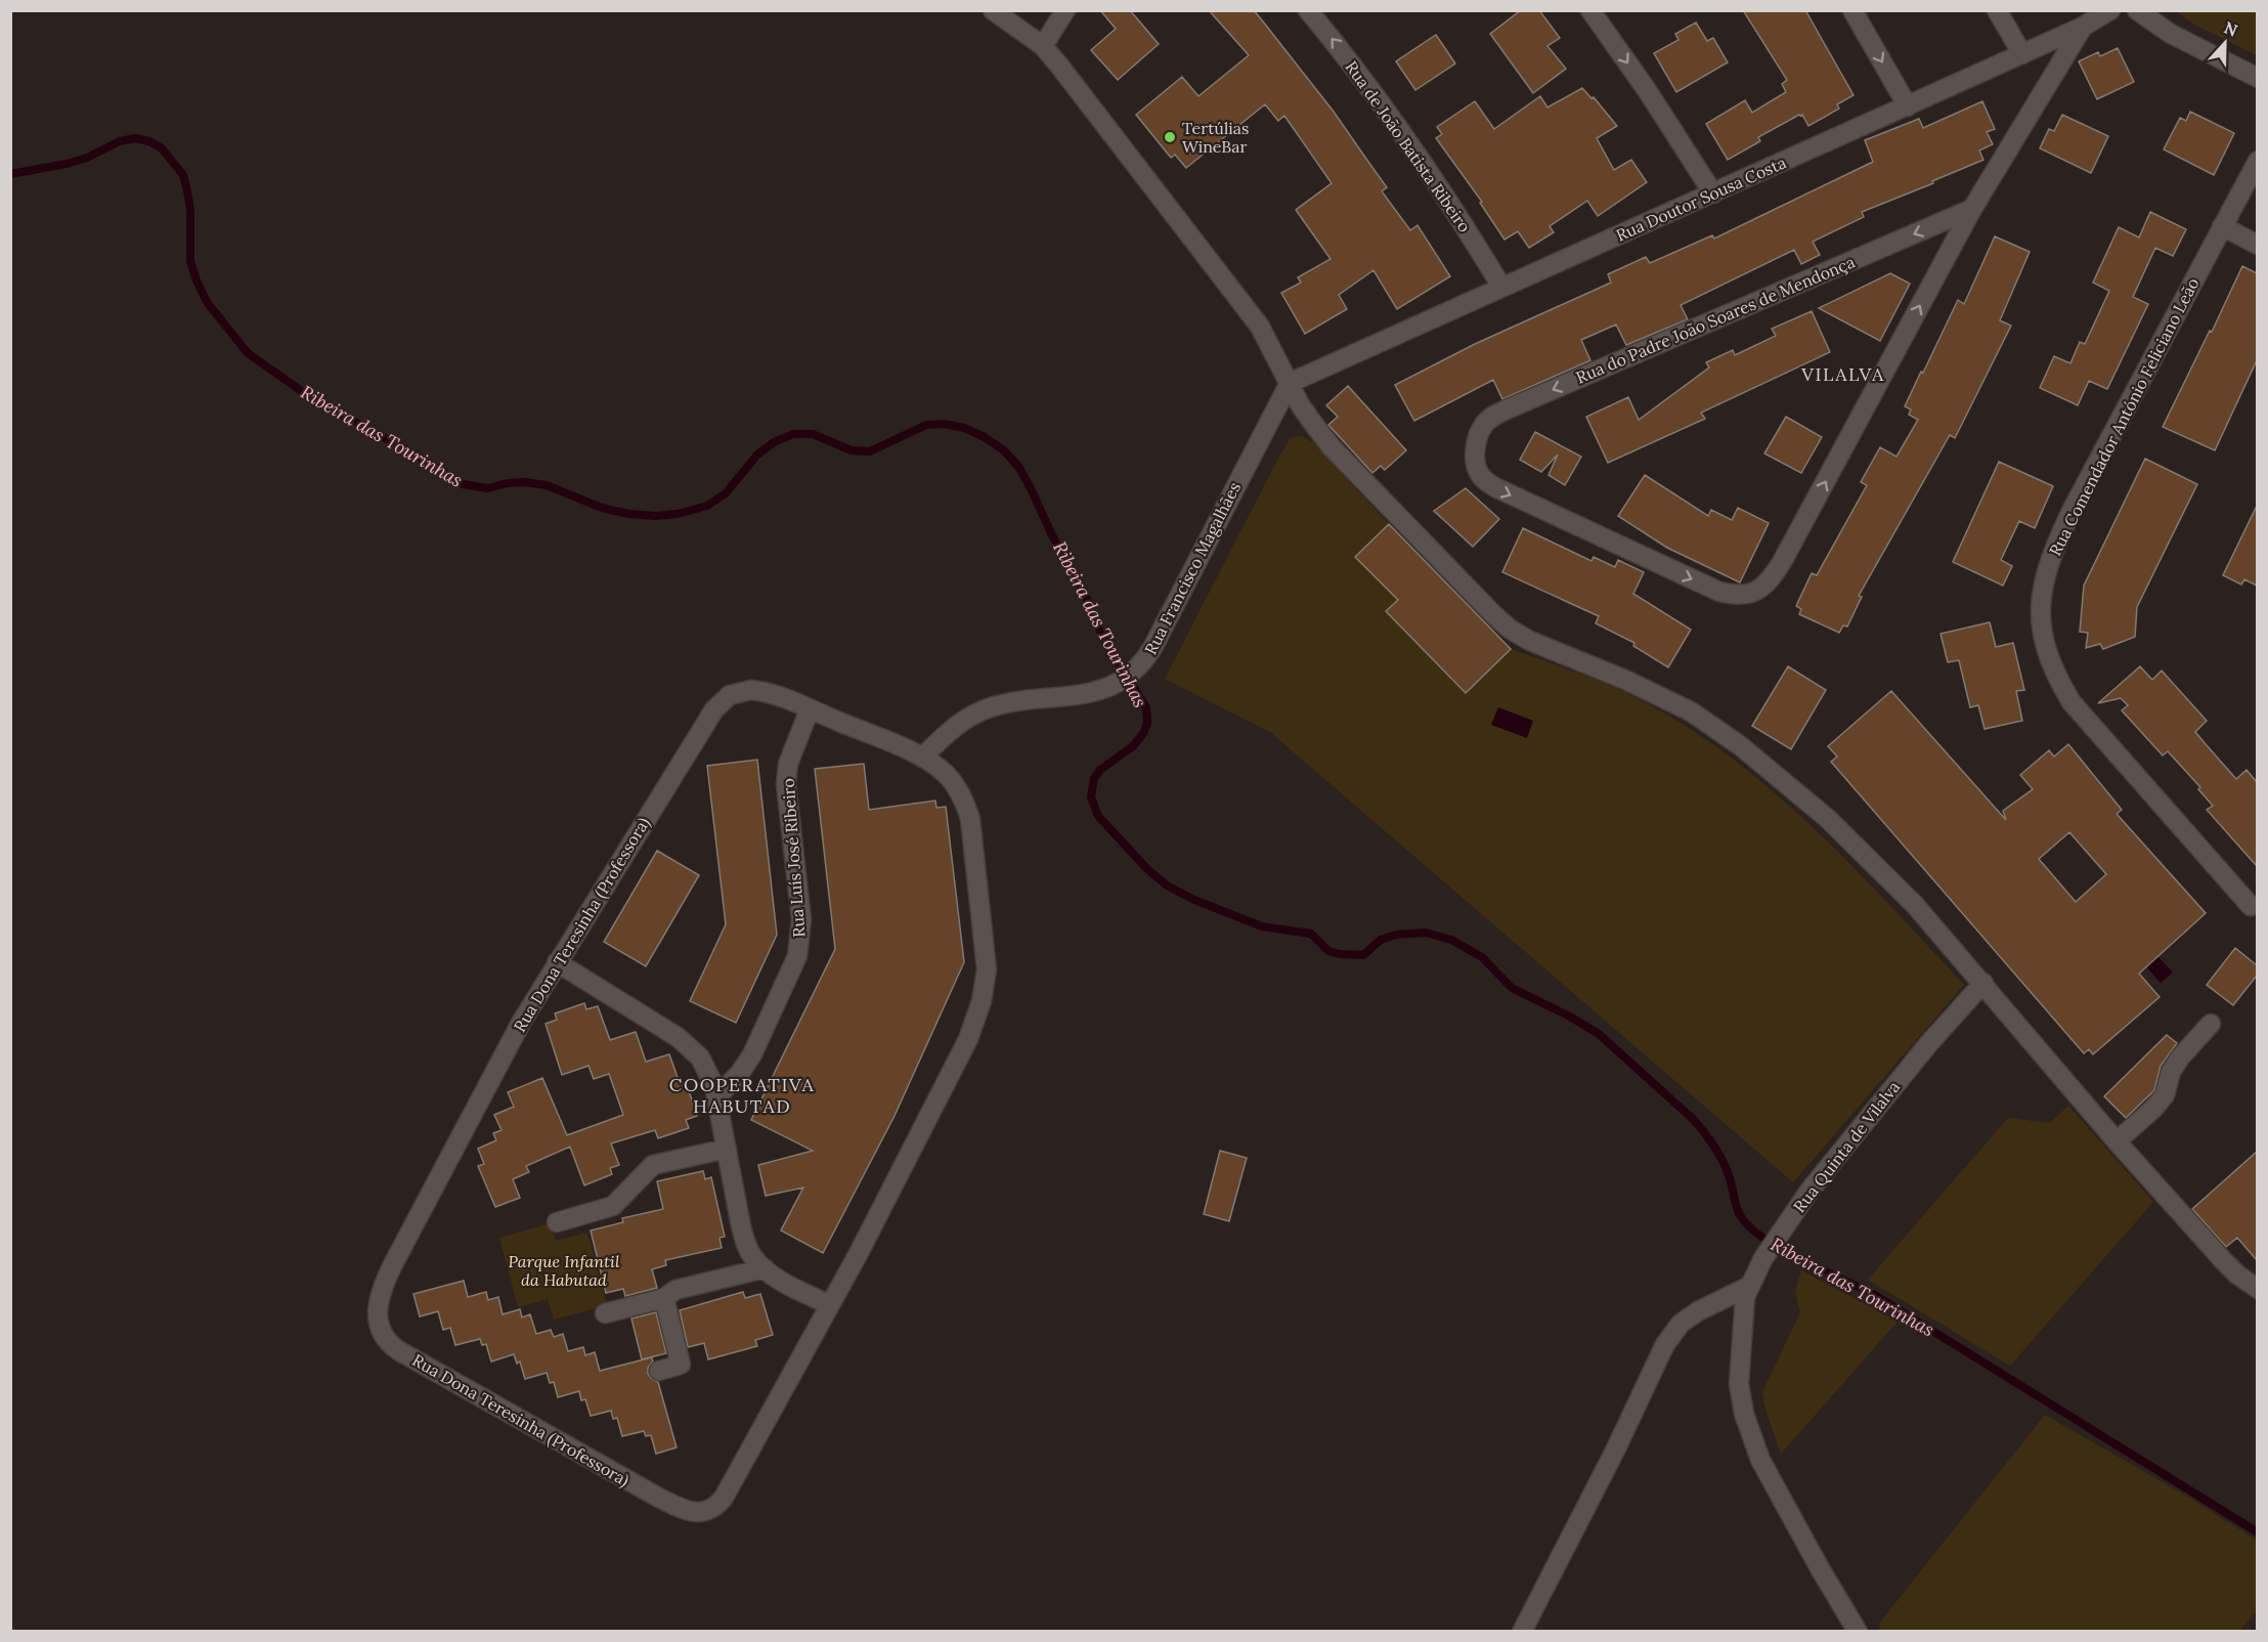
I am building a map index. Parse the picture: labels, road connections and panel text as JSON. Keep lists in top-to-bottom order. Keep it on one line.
{"streets":{"street":["Rua de João Batista Ribeiro","Rua Doutor Sousa Costa","Rua do Padre João Soares de Mendonça","Rua Comendador António Feliciano Leão","Rua Francisco Magalhães","Rua Luís José Ribeiro","Rua Dona Teresinha (Professora)","Rua Quinta de Vilalva"]},"crossings":[["Rua de João Batista Ribeiro","Rua Doutor Sousa Costa"],["Rua Doutor Sousa Costa","Rua Francisco Magalhães"],["Rua Francisco Magalhães","Rua Dona Teresinha (Professora)"],["Rua Luís José Ribeiro","Rua Dona Teresinha (Professora)"]],"one_way":["Rua de João Batista Ribeiro"],"districts":["VILALVA","COOPERATIVA HABUTAD"],"water":["Ribeira das Tourinhas"],"parks":["Parque Infantil da Habutad"],"places":["Tertúlias WineBar"],"north":"top"}
